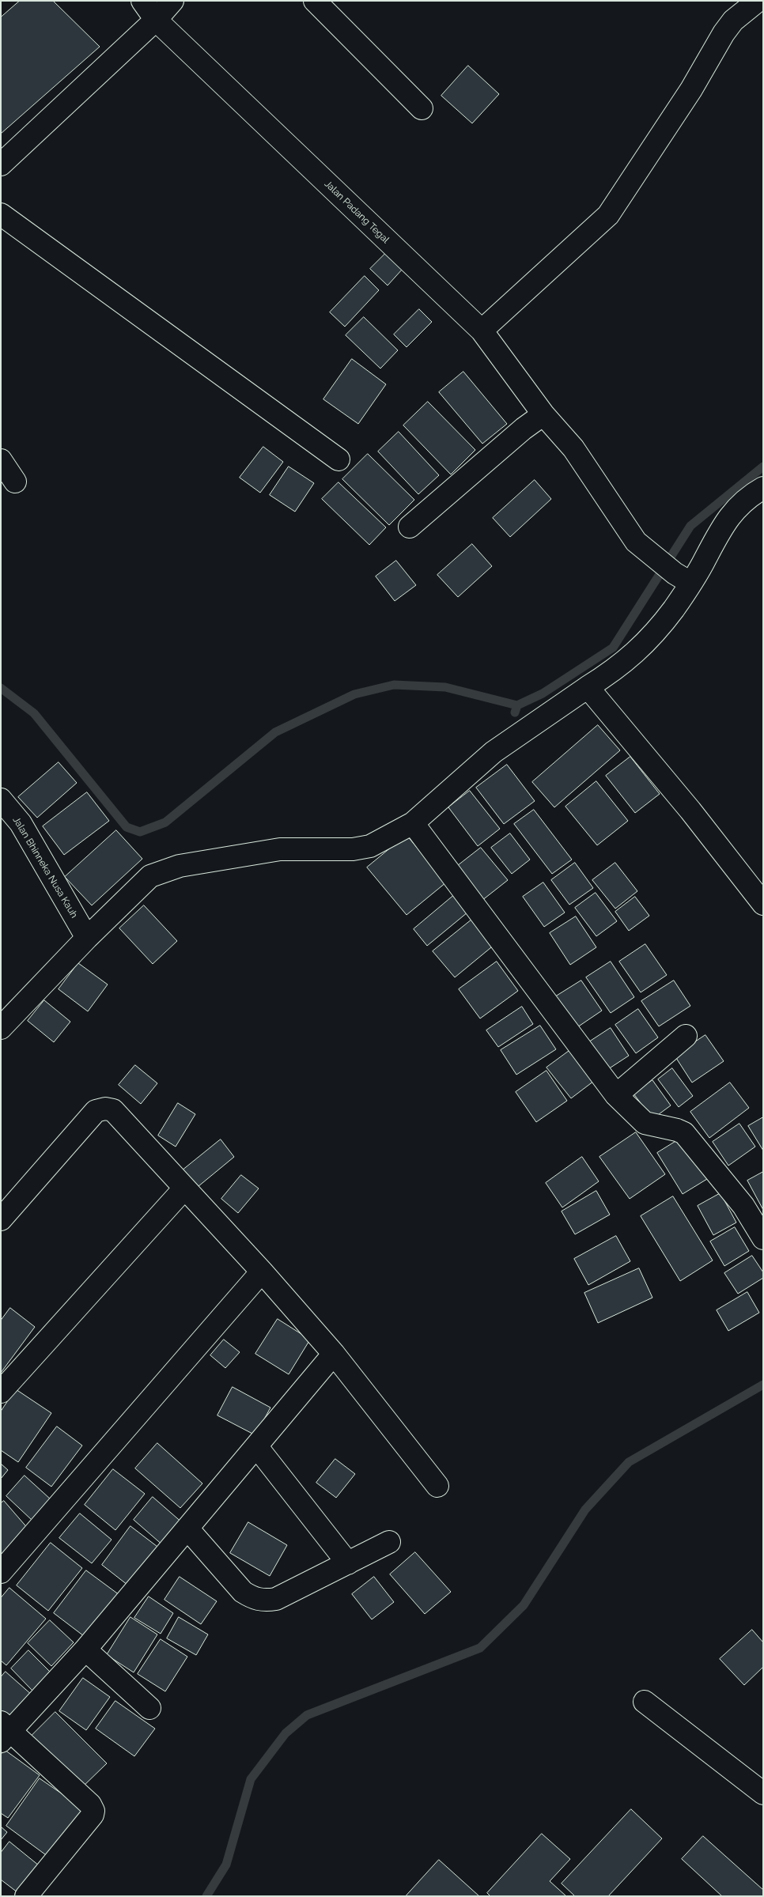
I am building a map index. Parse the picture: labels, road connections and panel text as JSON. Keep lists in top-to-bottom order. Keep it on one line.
{"streets":{"street":["Jalan Padang Tegal","Jalan Bhinneka Nusa Kauh"]}}
